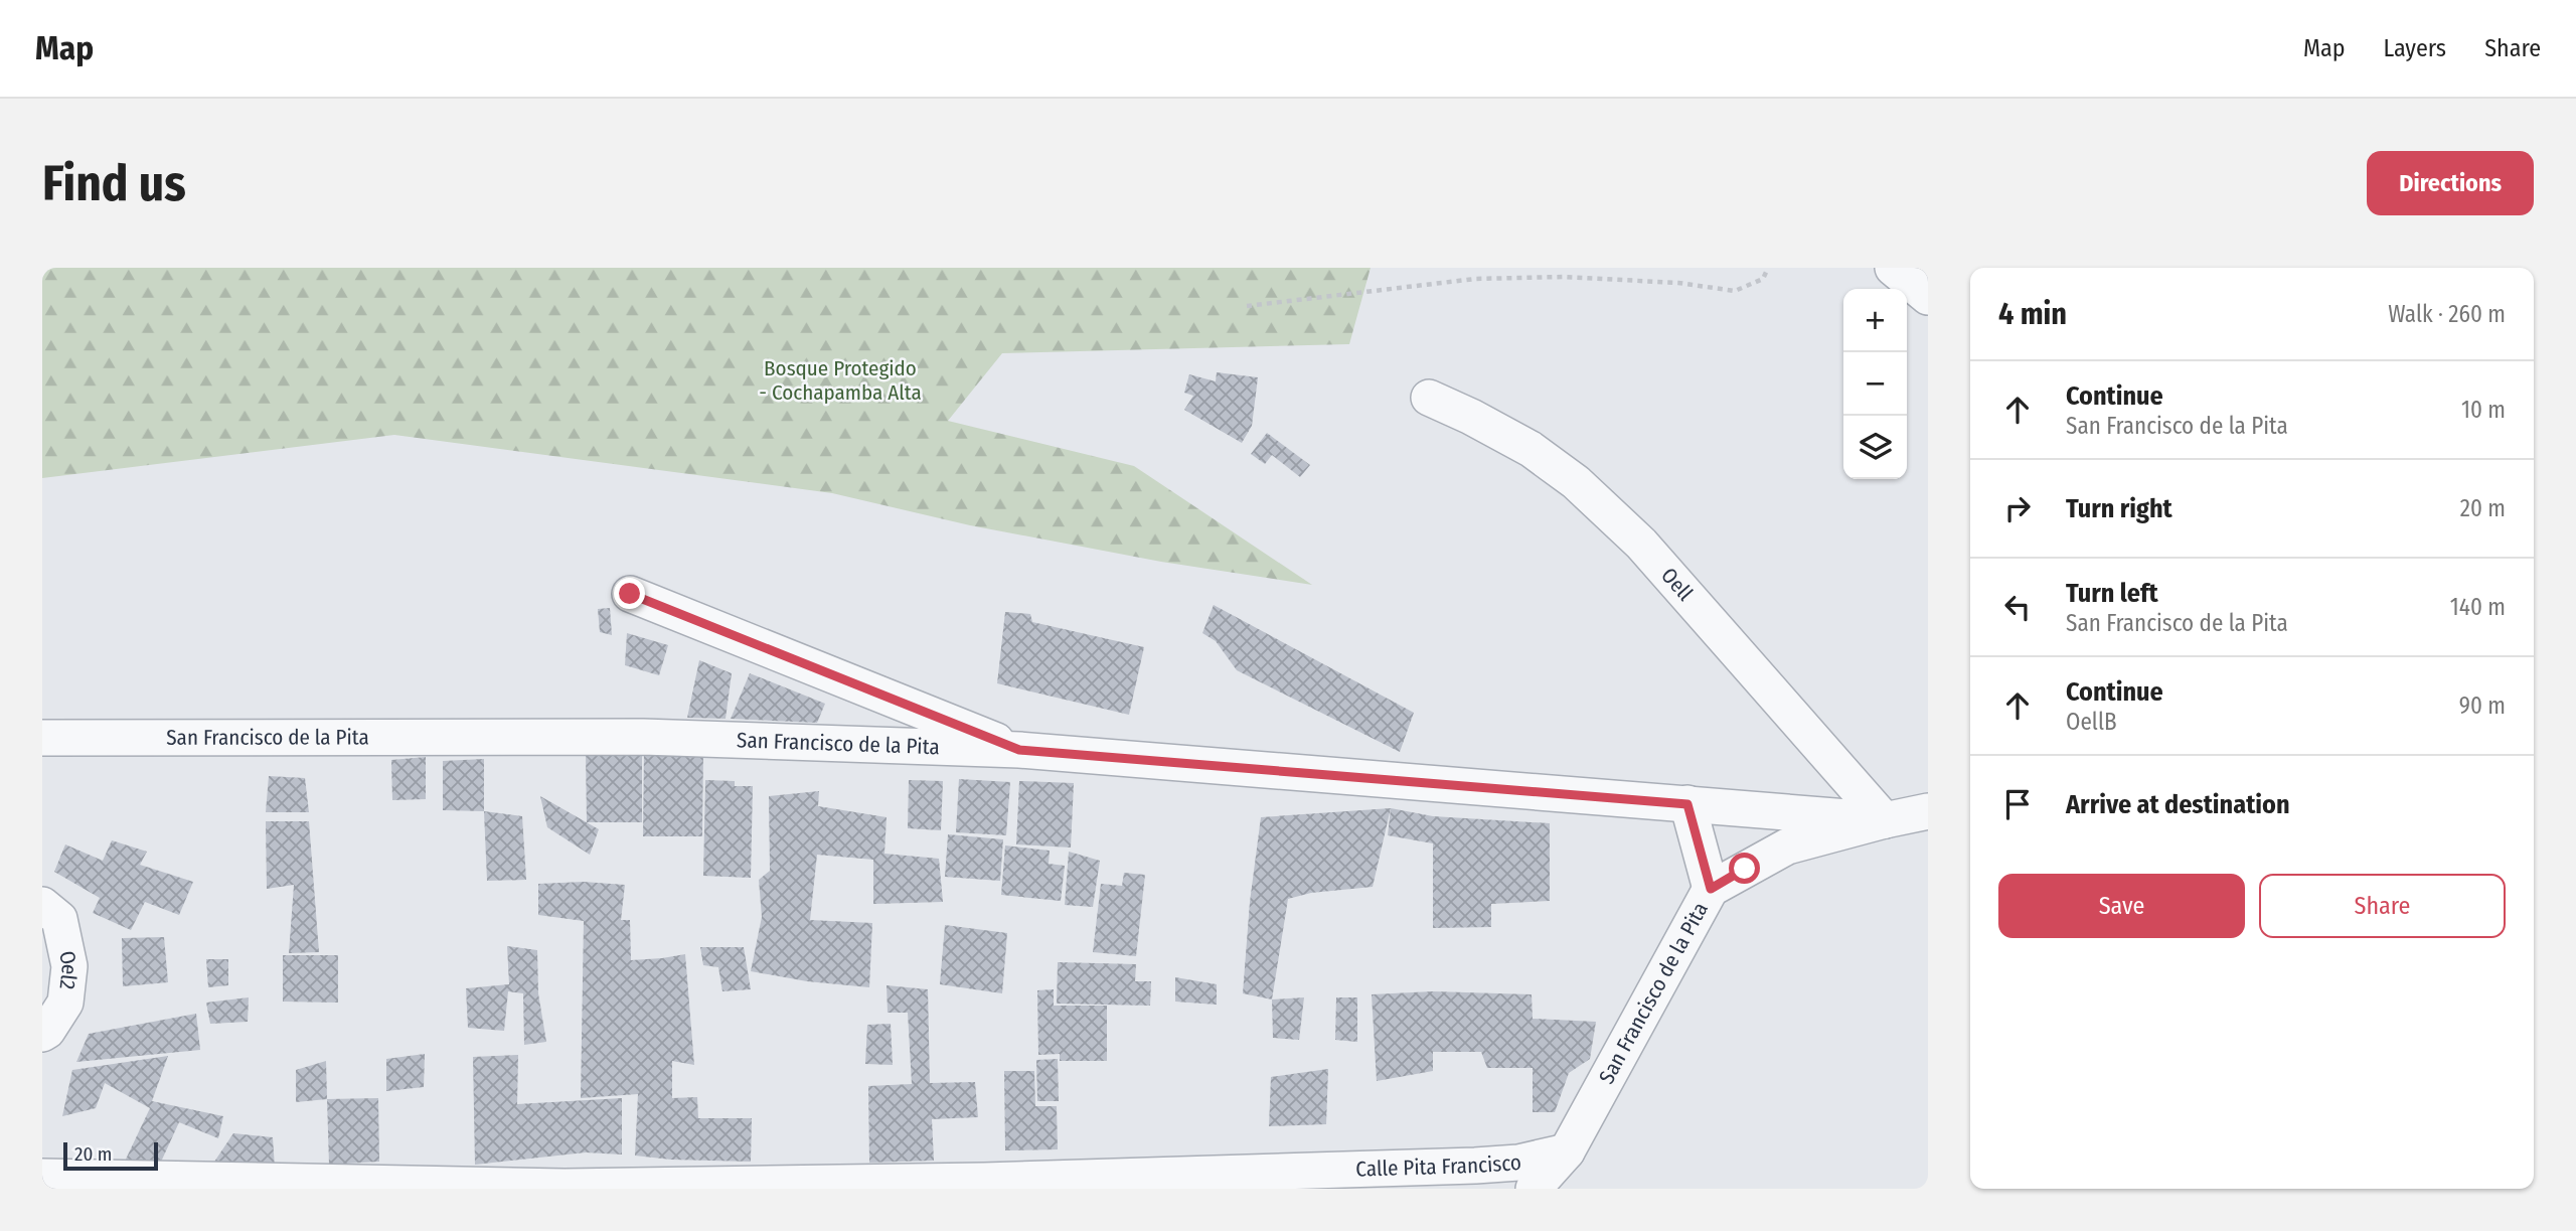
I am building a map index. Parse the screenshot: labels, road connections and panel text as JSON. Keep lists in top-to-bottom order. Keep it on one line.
{"streets":{"street":["Oell","San Francisco de la Pita","Oel2","Calle Pita Francisco"]},"crossings":[["Oell","San Francisco de la Pita"],["San Francisco de la Pita","Calle Pita Francisco"]],"parks":["Bosque Protegido - Cochapamba Alta"],"scale_bar":"20 m","page":{"header":"Map","nav":["Map","Layers","Share"],"buttons":["Directions",["Save","Share"]],"title":"Find us","heading":["4 min","Walk · 260 m"],"map_buttons":["+","−"],"list":[["Continue","San Francisco de la Pita","10 m"],["Turn right","20 m"],["Turn left","San Francisco de la Pita","140 m"],["Continue","OellB","90 m"],"Arrive at destination"],"scale":"20 m"}}
